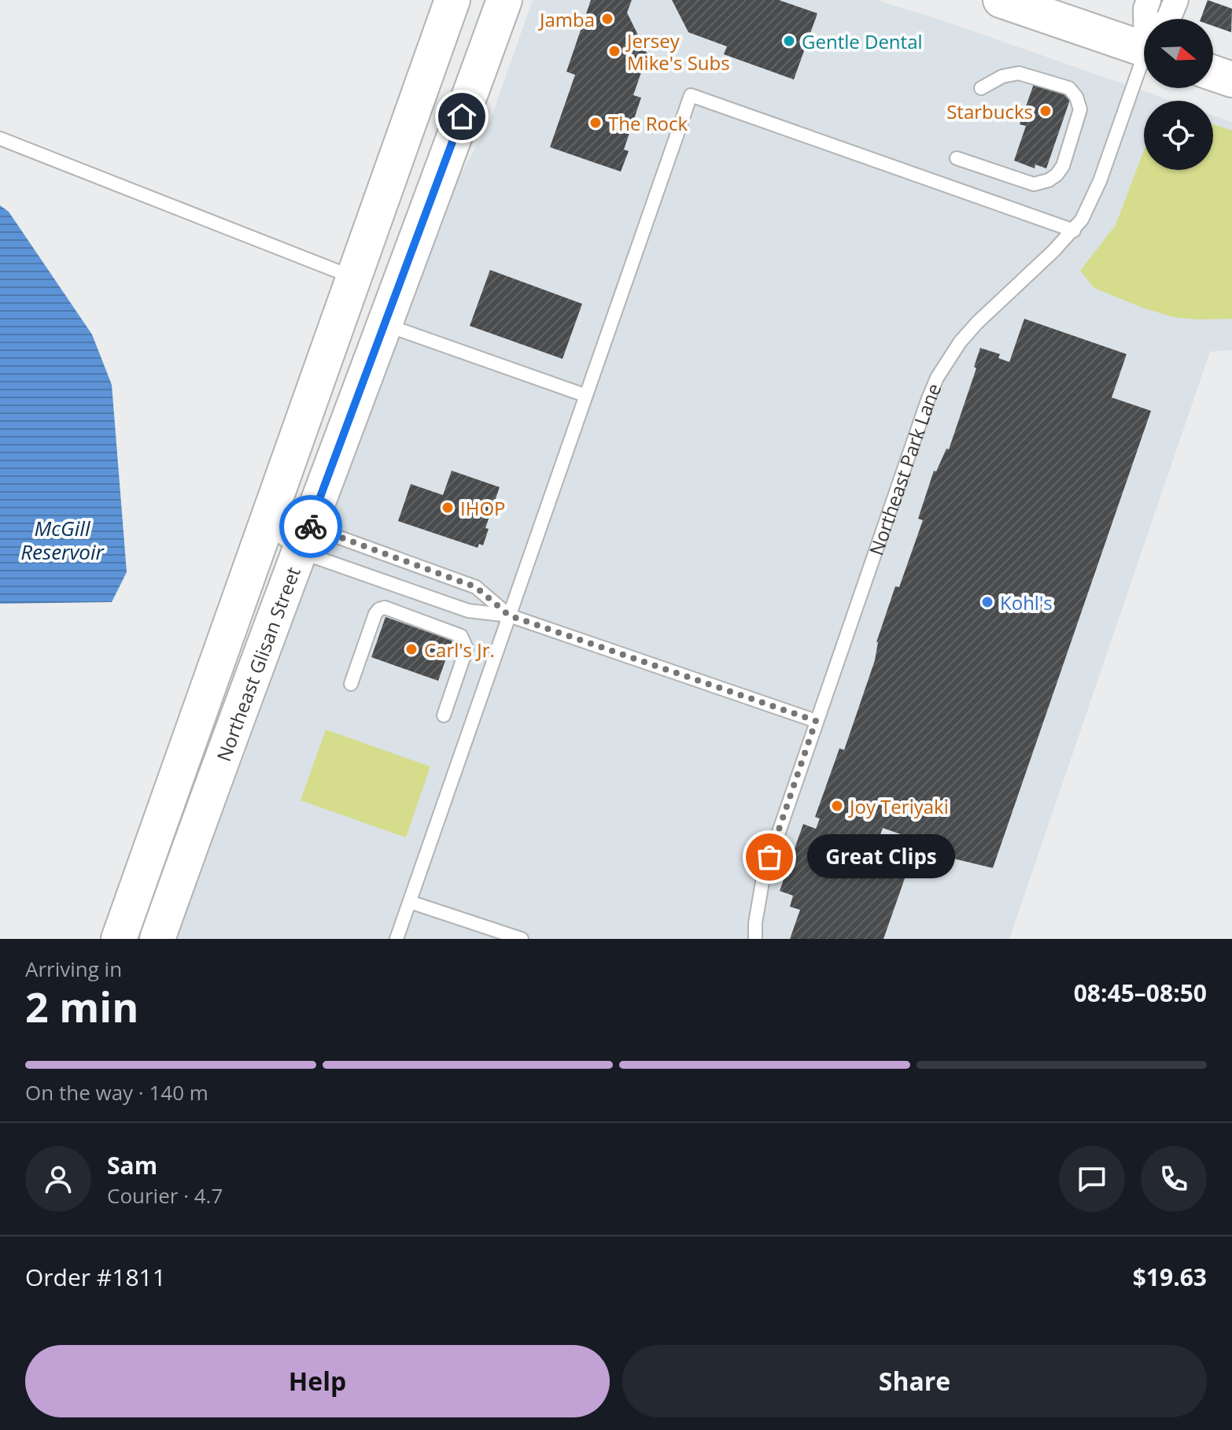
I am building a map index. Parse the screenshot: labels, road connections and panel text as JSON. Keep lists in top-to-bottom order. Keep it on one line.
{"streets":{"main road":["Northeast Glisan Street"],"street":["Northeast Park Lane"]},"water":["McGill Reservoir"],"places":["Jamba","Gentle Dental","Jersey Mike's Subs","Starbucks","The Rock","IHOP","Kohl's","Carl's Jr.","Joy Teriyaki","Great Clips"],"north":"right","page":{"bubble":"Great Clips","heading":["2 min","Arriving in","08:45–08:50"],"panel":["Sam","Courier · 4.7","Order #1811","$19.63"],"bar":"On the way · 140 m","buttons":["Help","Share"]}}
